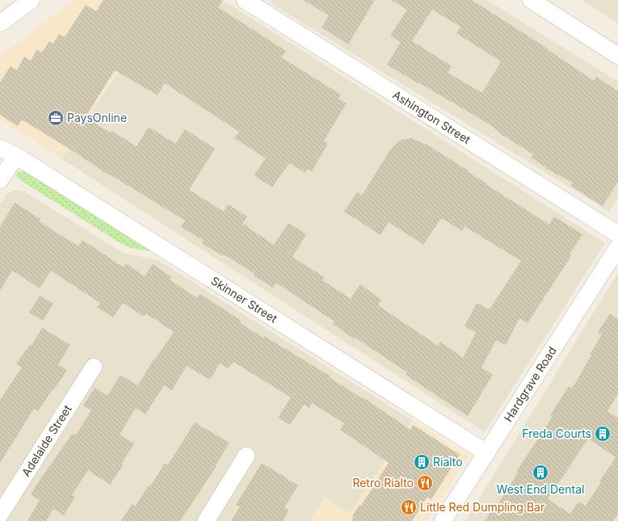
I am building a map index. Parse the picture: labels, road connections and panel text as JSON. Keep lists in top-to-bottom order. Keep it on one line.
{"streets":{"street":["Ashington Street","Skinner Street","Hardgrave Road","Adelaide Street"]},"crossings":[["Skinner Street","Hardgrave Road"]],"places":{"office":["PaysOnline"],"building":["Freda Courts","Rialto","West End Dental"],"restaurant":["Retro Rialto","Little Red Dumpling Bar"]}}
